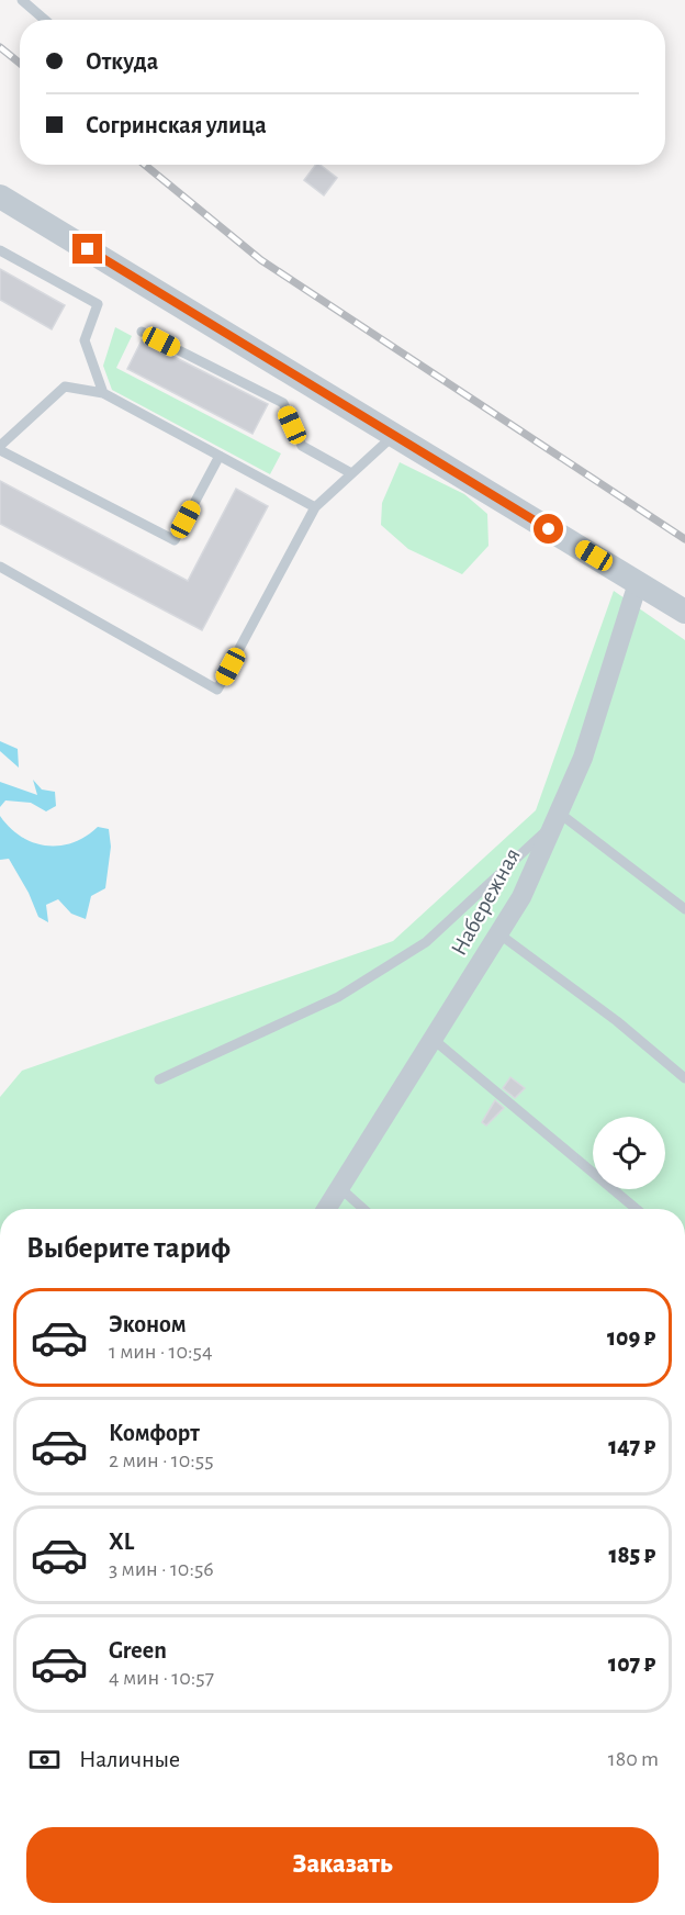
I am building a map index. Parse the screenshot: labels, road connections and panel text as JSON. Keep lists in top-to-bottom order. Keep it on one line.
{"streets":{"street":["Набережная"]},"page":{"banner":["Откуда","Согринская улица"],"heading":"Выберите тариф","list":[{"name":"Эконом","note":"1 мин · 10:54","value":"109 ₽"},{"name":"Комфорт","note":"2 мин · 10:55","value":"147 ₽"},{"name":"XL","note":"3 мин · 10:56","value":"185 ₽"},{"name":"Green","note":"4 мин · 10:57","value":"107 ₽"}],"pay":["Наличные","180 m"],"buttons":"Заказать"}}
